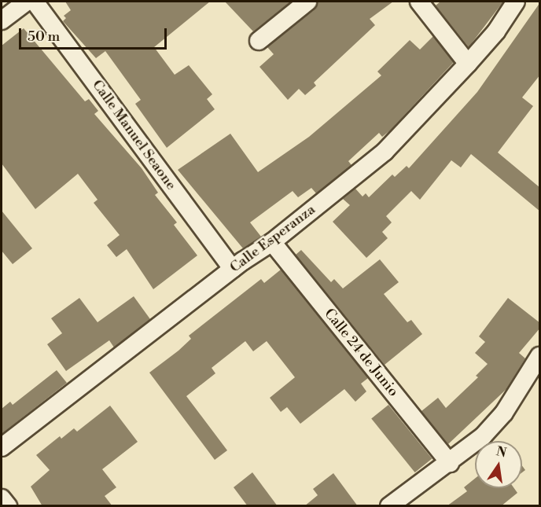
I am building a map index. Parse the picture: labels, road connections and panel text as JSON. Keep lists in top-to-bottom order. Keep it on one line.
{"streets":{"street":["Calle Manuel Seaone","Calle Esperanza","Calle 24 de Junio"]},"crossings":[["Calle Manuel Seaone","Calle Esperanza"],["Calle Esperanza","Calle 24 de Junio"]],"scale_bar":"50 m","north":"top"}
